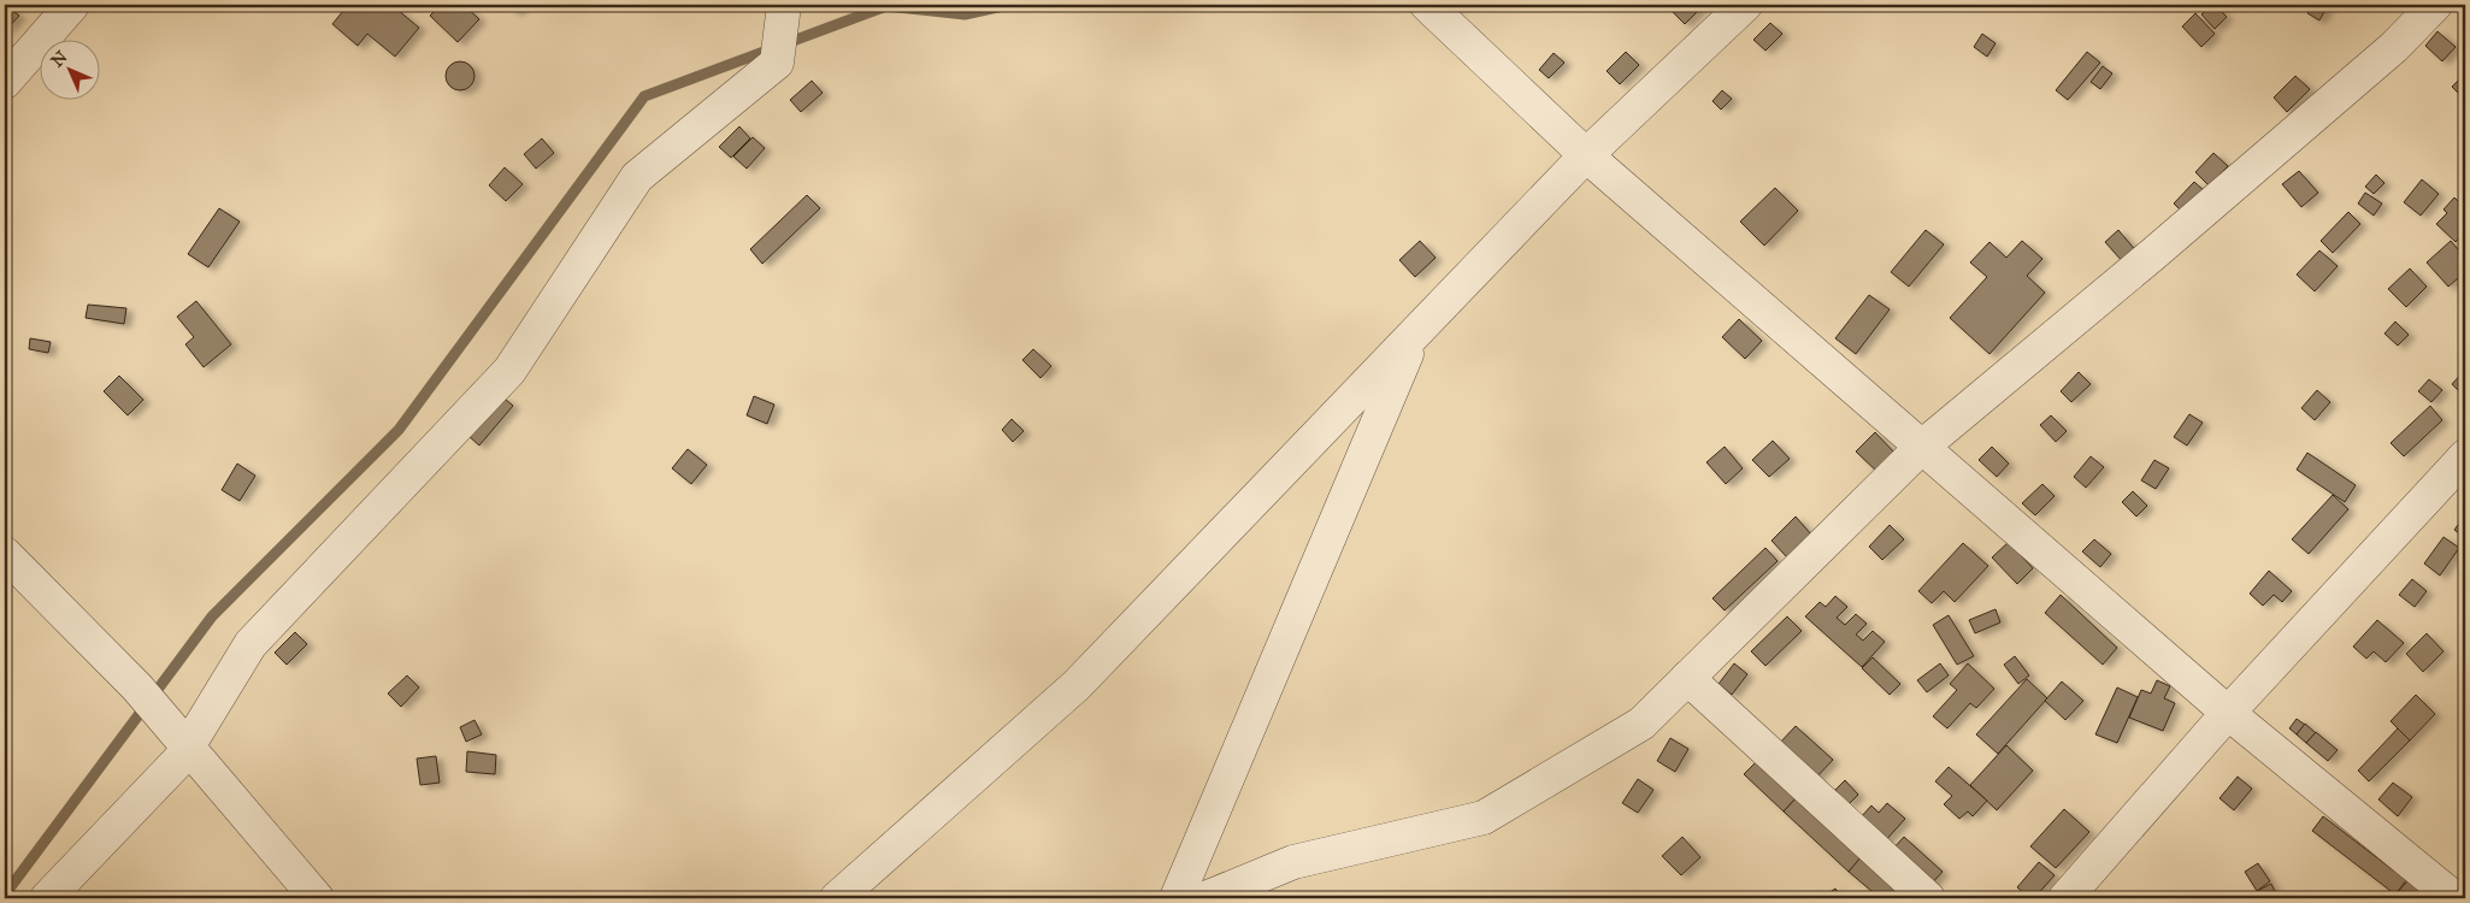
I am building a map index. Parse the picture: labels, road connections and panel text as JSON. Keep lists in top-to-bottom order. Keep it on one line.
{"north":"top left"}
